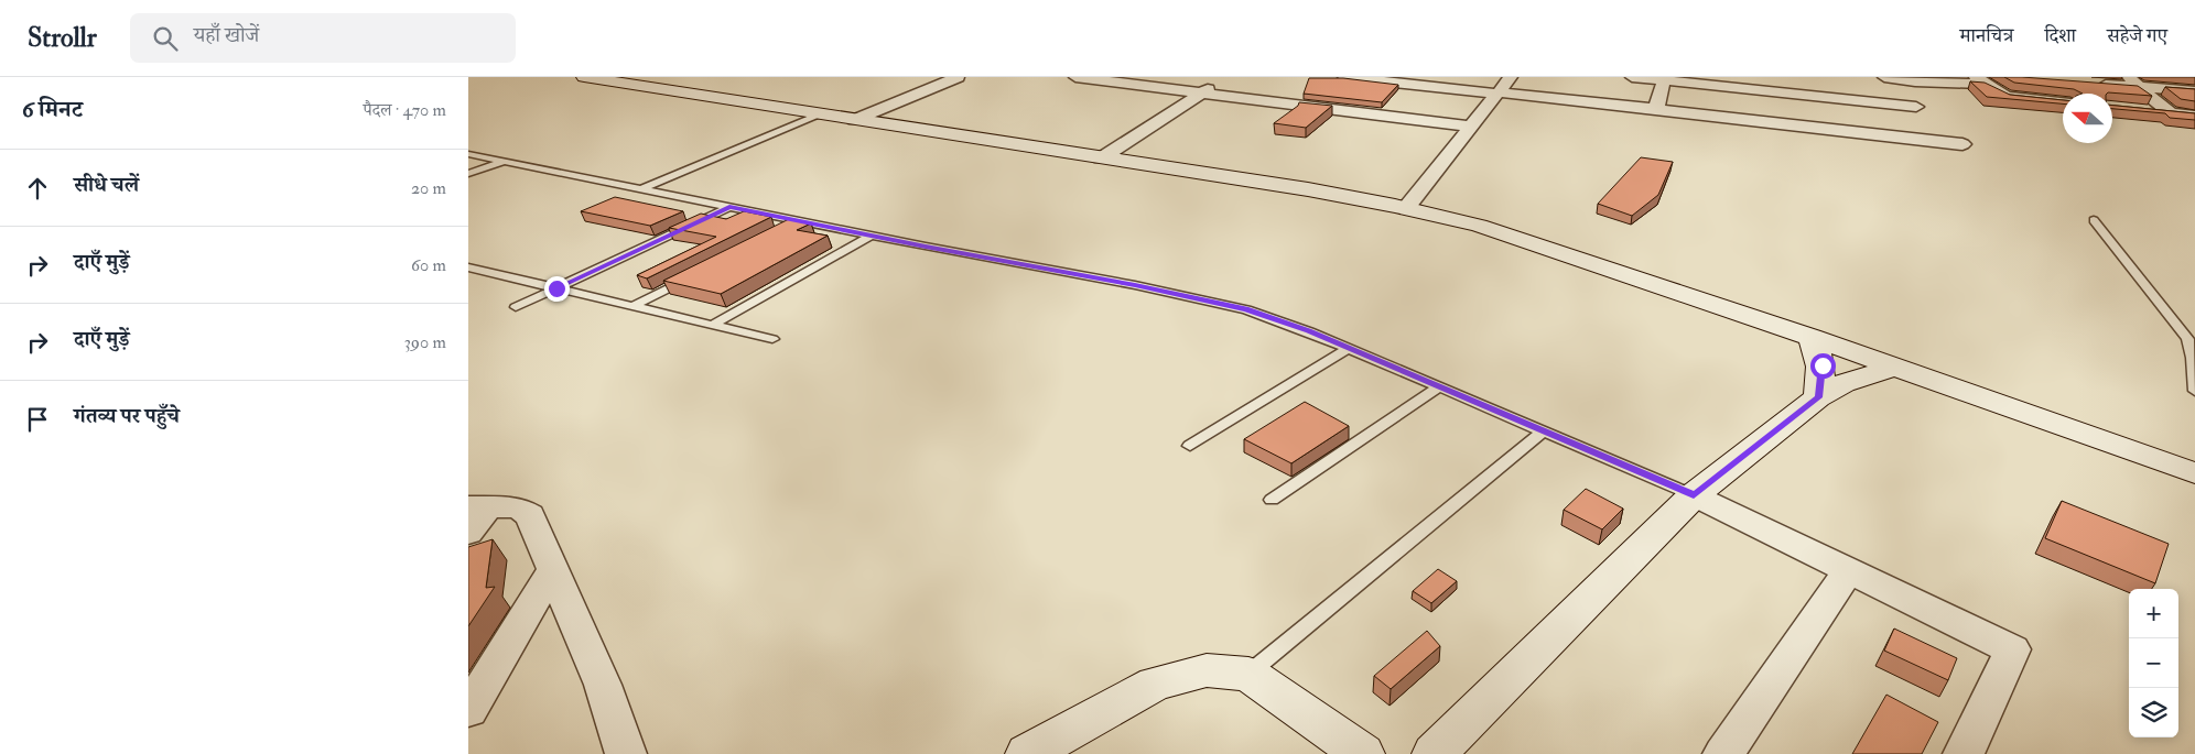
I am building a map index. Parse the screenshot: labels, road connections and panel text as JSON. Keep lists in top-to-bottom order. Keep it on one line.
{"north":"left","page":{"header":"Strollr","search":"यहाँ खोजें","nav":["मानचित्र","दिशा","सहेजे गए"],"heading":["6 मिनट","पैदल · 470 m"],"list":[["सीधे चलें","20 m"],["दाएँ मुड़ें","60 m"],["दाएँ मुड़ें","390 m"],"गंतव्य पर पहुँचे"],"map_buttons":["+","−"]}}
